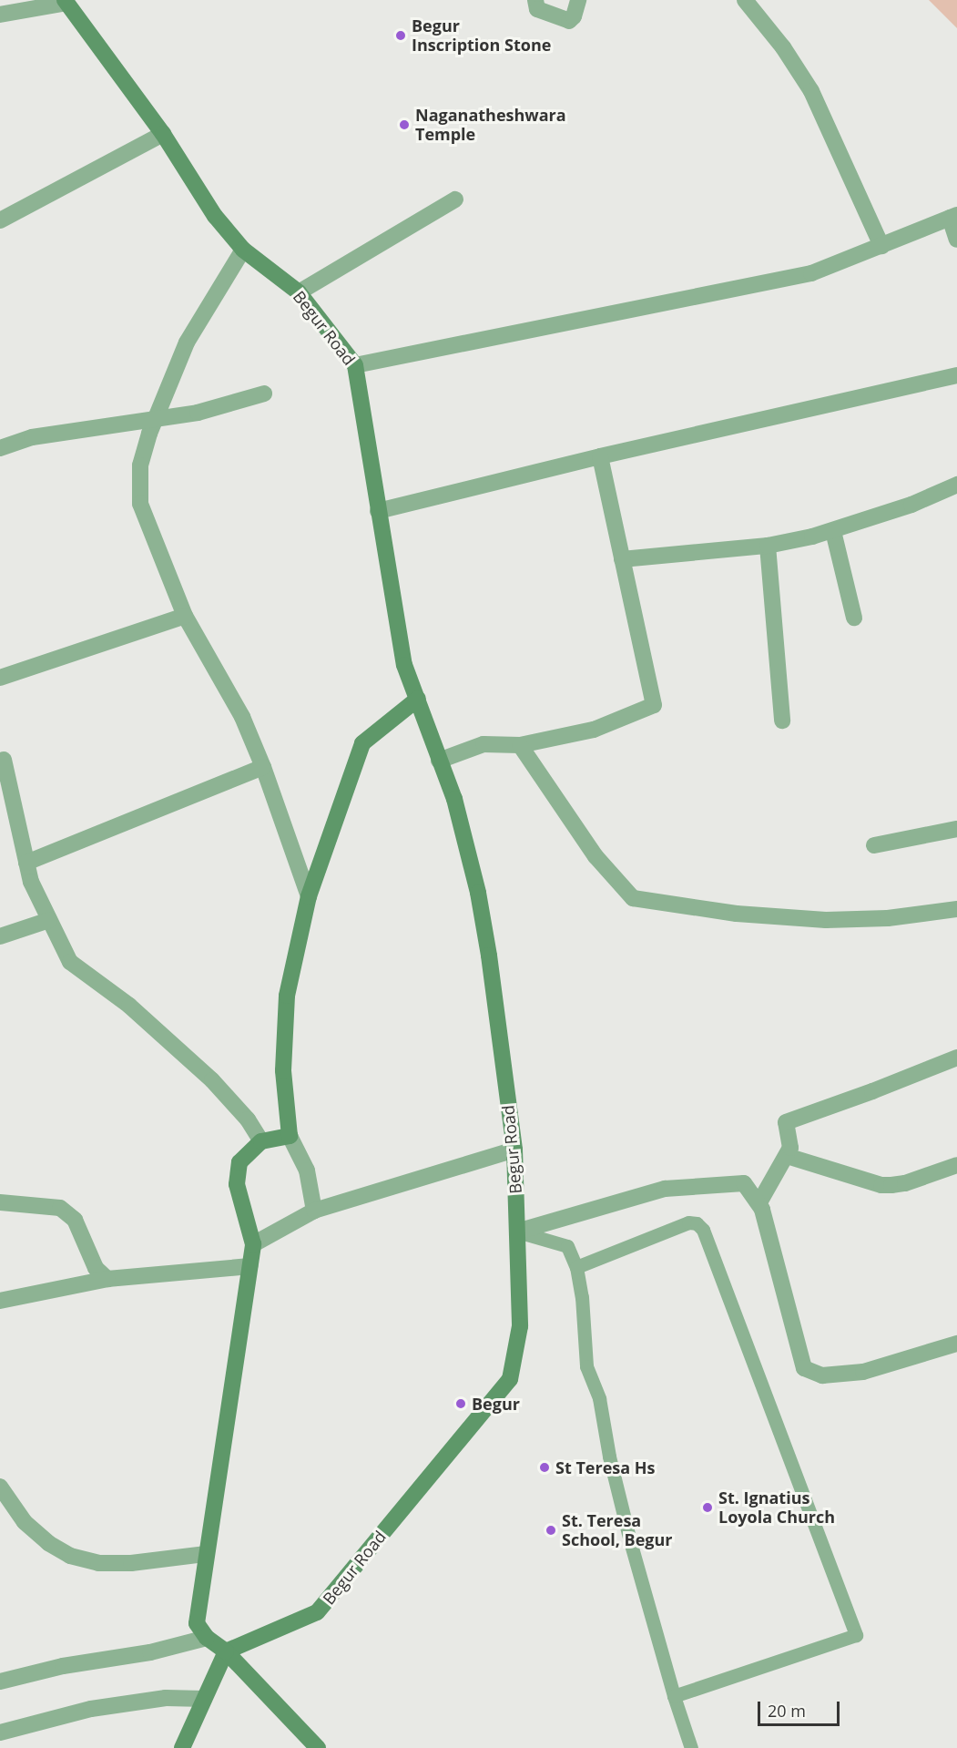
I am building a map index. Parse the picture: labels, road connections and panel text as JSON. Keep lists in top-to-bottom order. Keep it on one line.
{"streets":{"main road":["Begur Road"]},"places":["Begur Inscription Stone","Naganatheshwara Temple","Begur","St Teresa Hs","St. Ignatius Loyola Church","St. Teresa School, Begur"],"scale_bar":"20 m"}
